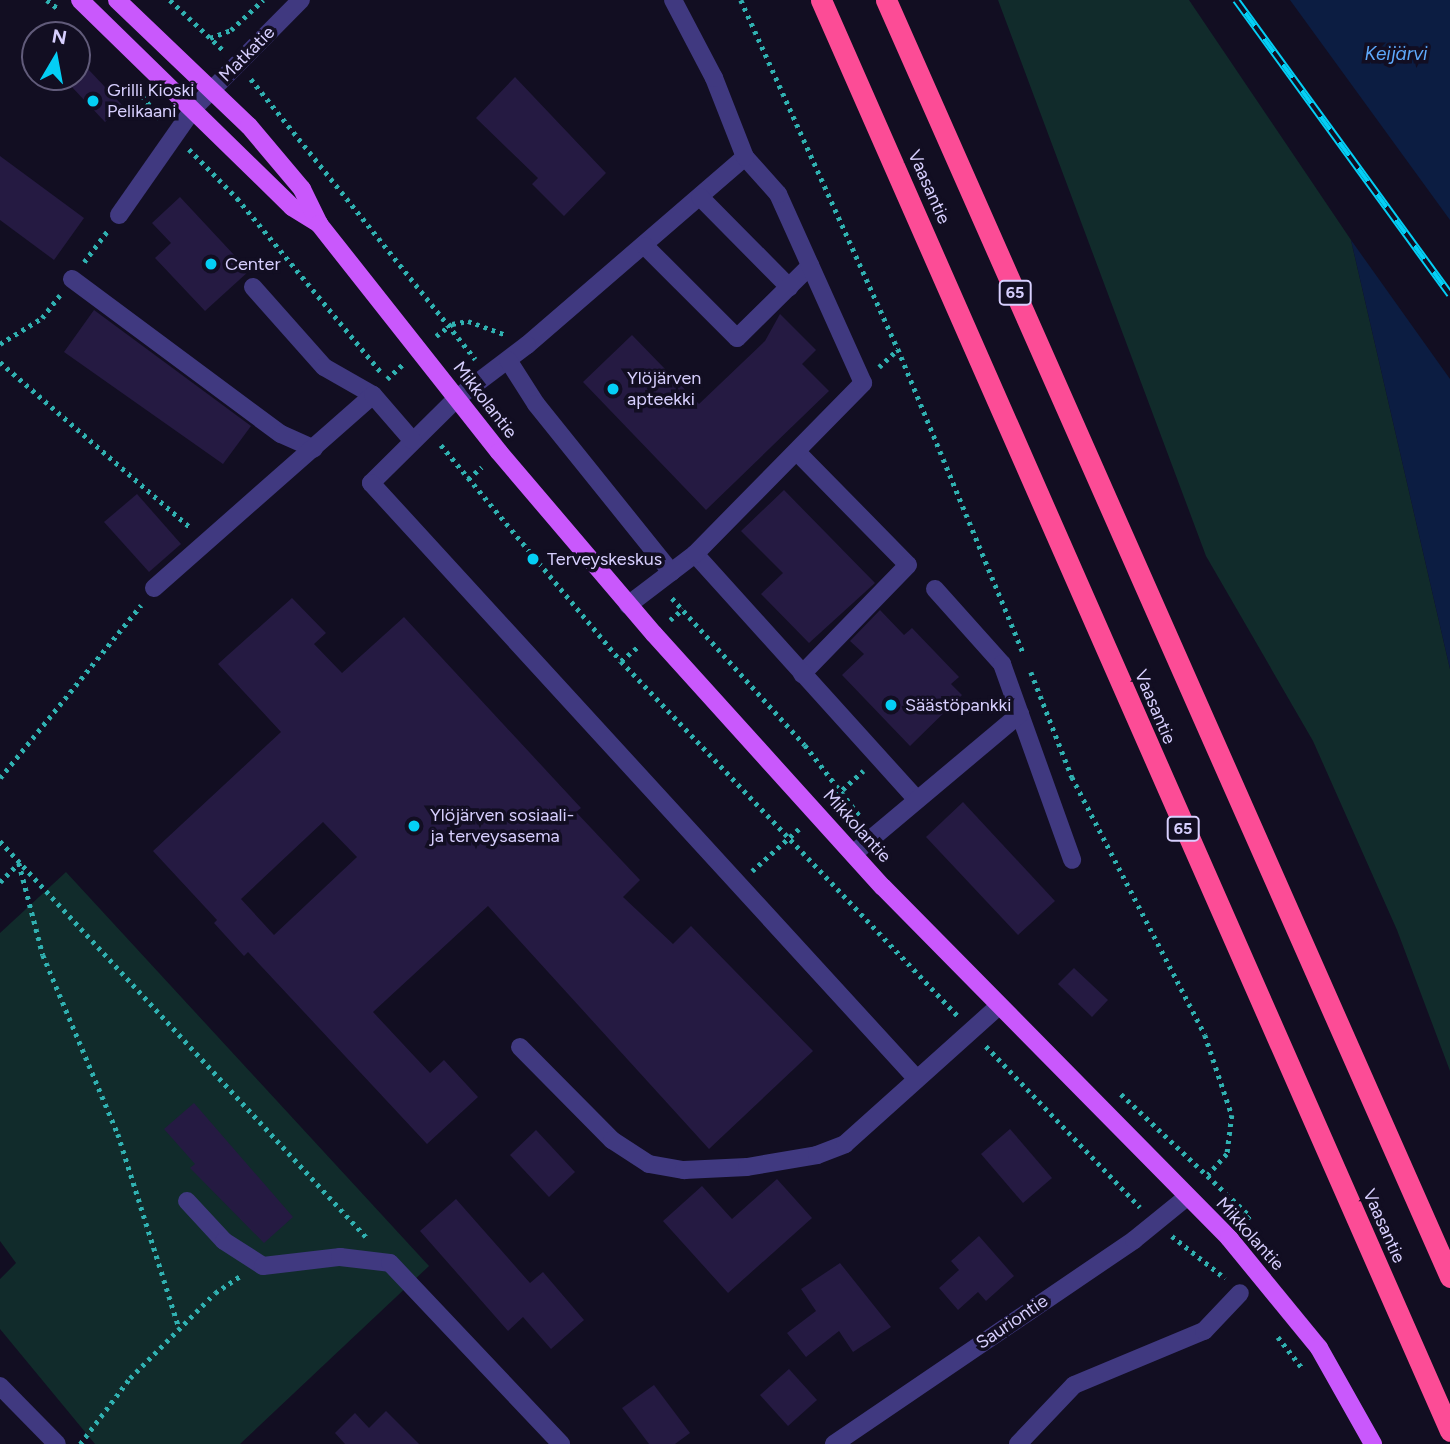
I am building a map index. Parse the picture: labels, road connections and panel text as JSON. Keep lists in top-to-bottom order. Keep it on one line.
{"streets":{"highway":["Vaasantie","65"],"main road":["Mikkolantie"],"street":["Matkatie","Sauriontie"]},"crossings":[["Matkatie","Mikkolantie"],["Mikkolantie","Sauriontie"]],"water":["Keijärvi"],"places":["Grilli Kioski Pelikaani","Center","Ylöjärven apteekki","Terveyskeskus","Säästöpankki","Ylöjärven sosiaali- ja terveysasema"],"north":"top"}
